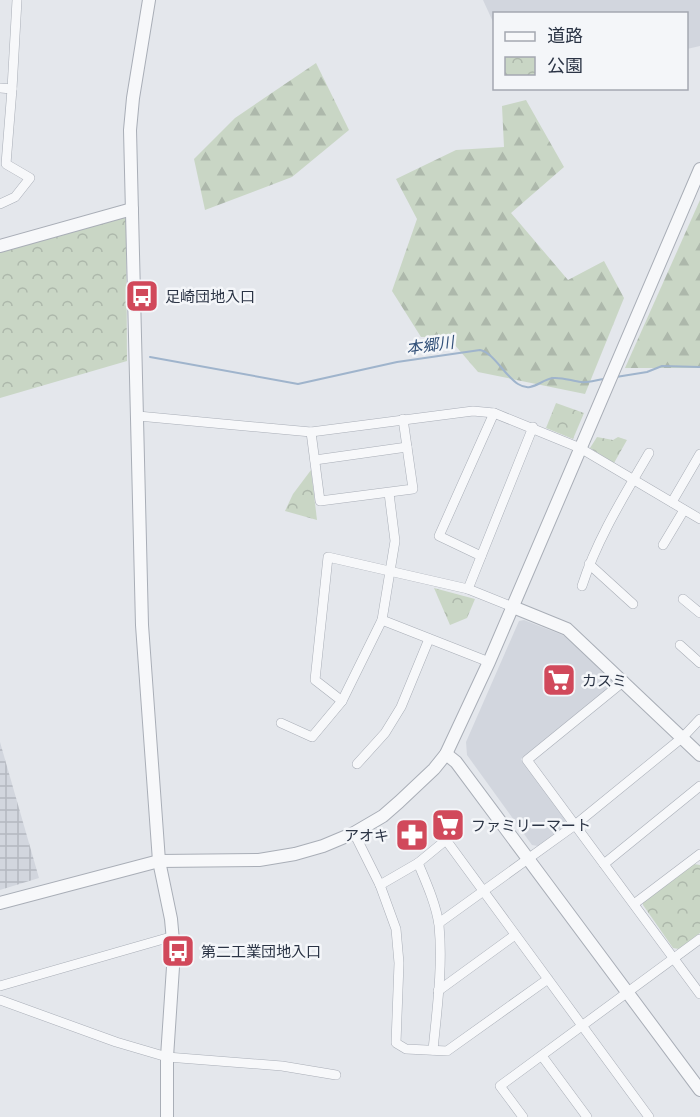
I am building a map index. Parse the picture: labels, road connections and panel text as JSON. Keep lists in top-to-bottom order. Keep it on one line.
{"water":["本郷川"],"places":{"bus stop":["足崎団地入口","第二工業団地入口"],"supermarket":["カスミ","ファミリーマート"],"pharmacy":["アオキ"]},"legend":["道路","公園"]}
